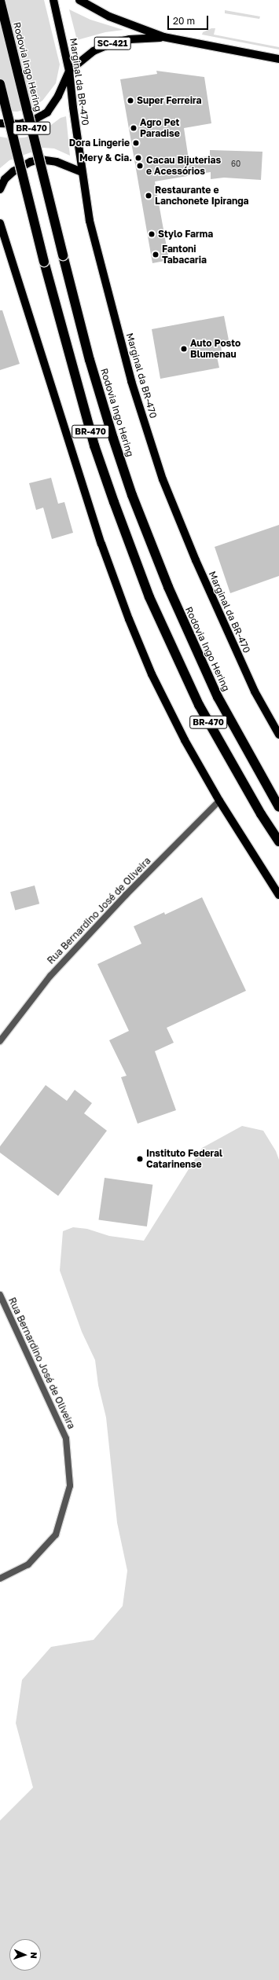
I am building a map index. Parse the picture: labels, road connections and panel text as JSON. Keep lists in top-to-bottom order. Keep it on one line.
{"streets":{"highway":["Rodovia Ingo Hering","BR-470"],"main road":["SC-421","Marginal da BR-470"],"street":["Rua Bernardino José de Oliveira"]},"crossings":[["SC-421","Marginal da BR-470"]],"places":["Super Ferreira","Agro Pet Paradise","Dora Lingerie","Mery & Cia.","Cacau Bijuterias e Acessórios","Restaurante e Lanchonete Ipiranga","Stylo Farma","Fantoni Tabacaria","Auto Posto Blumenau","Instituto Federal Catarinense"],"house_numbers":["60"],"scale_bar":"20 m","north":"right"}
